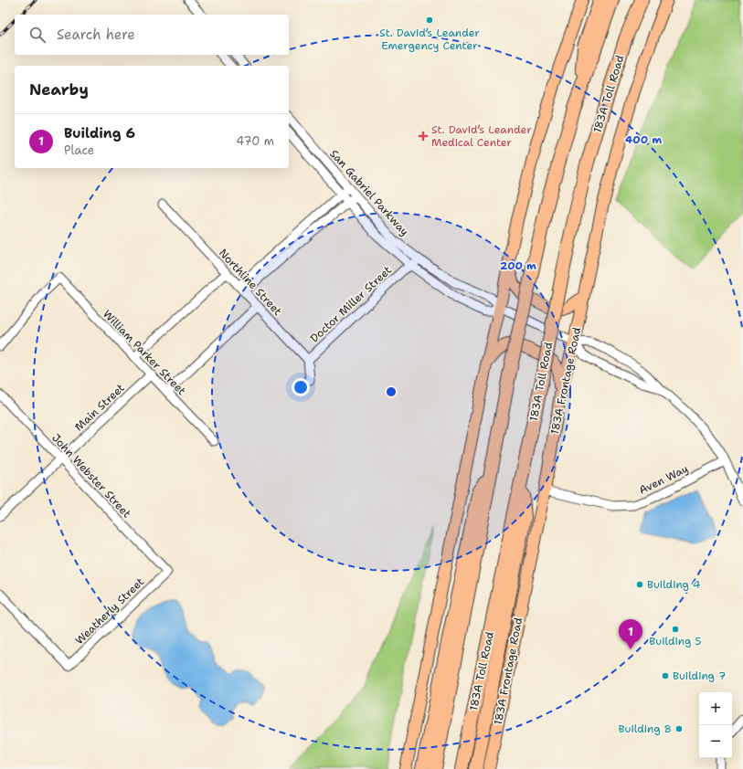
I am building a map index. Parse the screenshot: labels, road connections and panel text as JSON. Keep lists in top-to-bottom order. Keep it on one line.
{"streets":{"highway":["183A Toll Road"],"main road":["183A Frontage Road"],"street":["San Gabriel Parkway","Northline Street","Doctor Miller Street","William Parker Street","Main Street","John Webster Street","Aven Way","Weatherly Street"]},"crossings":[["San Gabriel Parkway","Doctor Miller Street"],["San Gabriel Parkway","183A Frontage Road"],["San Gabriel Parkway","Aven Way"],["Northline Street","Doctor Miller Street"],["William Parker Street","Main Street"],["183A Frontage Road","Aven Way"],["Main Street","John Webster Street"],["John Webster Street","Weatherly Street"]],"places":{"other":["St. David’s Leander Emergency Center","Building 4","Building 5","Building 7","Building 8"],"health":["St. David’s Leander Medical Center"]},"page":{"search":"Search here","heading":"Nearby","list":[{"mark":"1","name":"Building 6","note":"Place","value":"470 m"}],"pins":"1","map_buttons":["+","−"]},"rings":["400 m","200 m"]}
